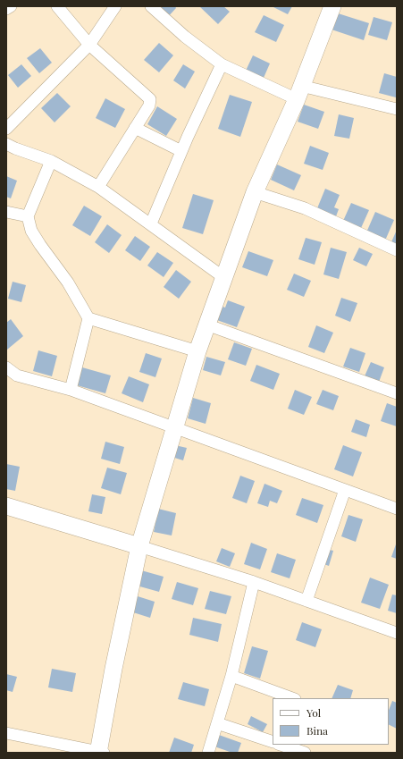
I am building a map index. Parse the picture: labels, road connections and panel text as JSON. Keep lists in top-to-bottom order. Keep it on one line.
{"legend":["Yol","Bina"]}
